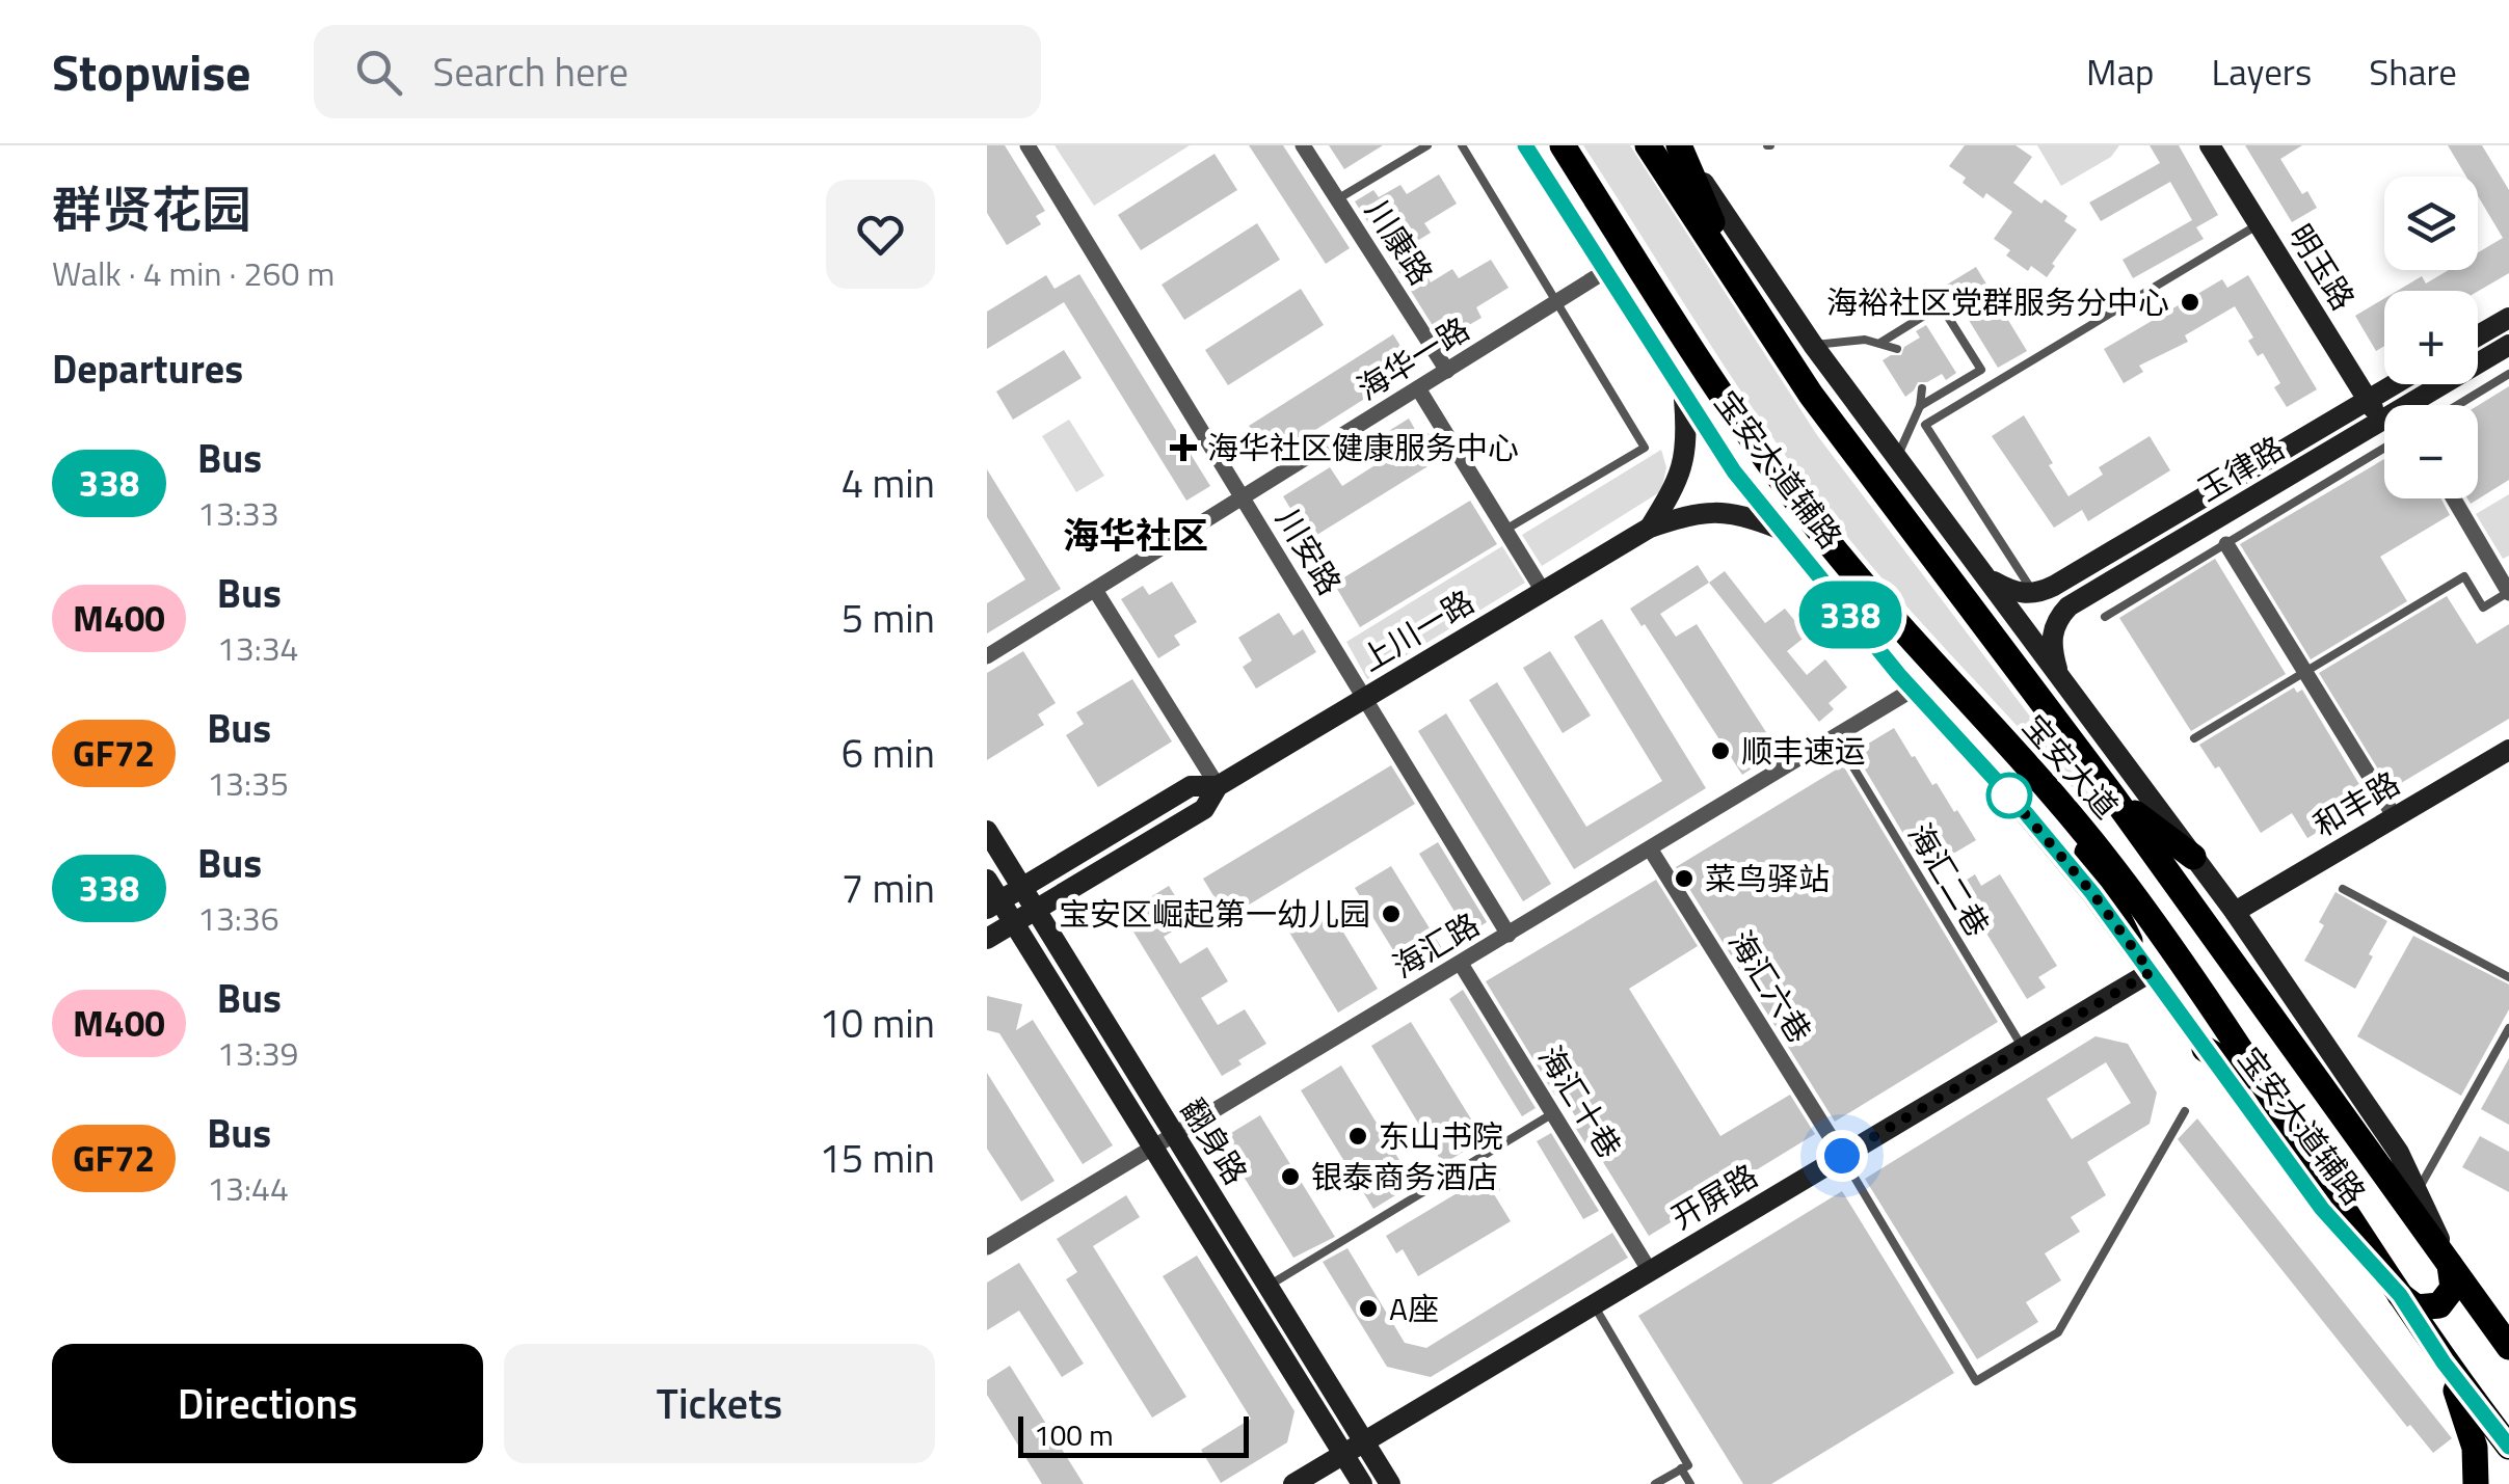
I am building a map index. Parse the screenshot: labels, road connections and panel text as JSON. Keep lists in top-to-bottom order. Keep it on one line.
{"streets":{"main road":["明玉路","玉律路","宝安大道辅路","上川一路","宝安大道","和丰路","翻身路","开屏路"],"street":["川康路","海华一路","川安路","海汇路","海汇六巷","海汇十巷"],"lane":["海汇二巷"]},"crossings":[["川康路","海华一路"],["明玉路","玉律路"],["海华一路","宝安大道辅路"],["海华一路","川安路"],["玉律路","宝安大道辅路"],["宝安大道辅路","上川一路"],["宝安大道辅路","宝安大道"],["宝安大道辅路","和丰路"],["宝安大道辅路","海汇路"],["宝安大道辅路","开屏路"],["川安路","上川一路"],["川安路","海汇路"],["上川一路","翻身路"],["海汇二巷","海汇路"],["海汇二巷","开屏路"],["海汇路","海汇六巷"],["海汇路","海汇十巷"],["海汇路","翻身路"],["海汇六巷","开屏路"],["海汇十巷","开屏路"],["翻身路","开屏路"]],"districts":["海华社区"],"places":{"other":["海裕社区党群服务分中心","顺丰速运","菜鸟驿站","宝安区崛起第一幼儿园","东山书院","银泰商务酒店","A座"],"health":["海华社区健康服务中心"]},"lines":["bus line 338"],"scale_bar":"100 m","page":{"header":"Stopwise","search":"Search here","nav":["Map","Layers","Share"],"heading":[["群贤花园","Walk · 4 min · 260 m"],"Departures"],"on_map":"338","map_buttons":["+","−"],"list":[{"mark":"338","name":"Bus","note":"13:33","value":"4 min"},{"mark":"M400","name":"Bus","note":"13:34","value":"5 min"},{"mark":"GF72","name":"Bus","note":"13:35","value":"6 min"},{"mark":"338","name":"Bus","note":"13:36","value":"7 min"},{"mark":"M400","name":"Bus","note":"13:39","value":"10 min"},{"mark":"GF72","name":"Bus","note":"13:44","value":"15 min"}],"buttons":["Directions","Tickets"],"scale":"100 m"}}
